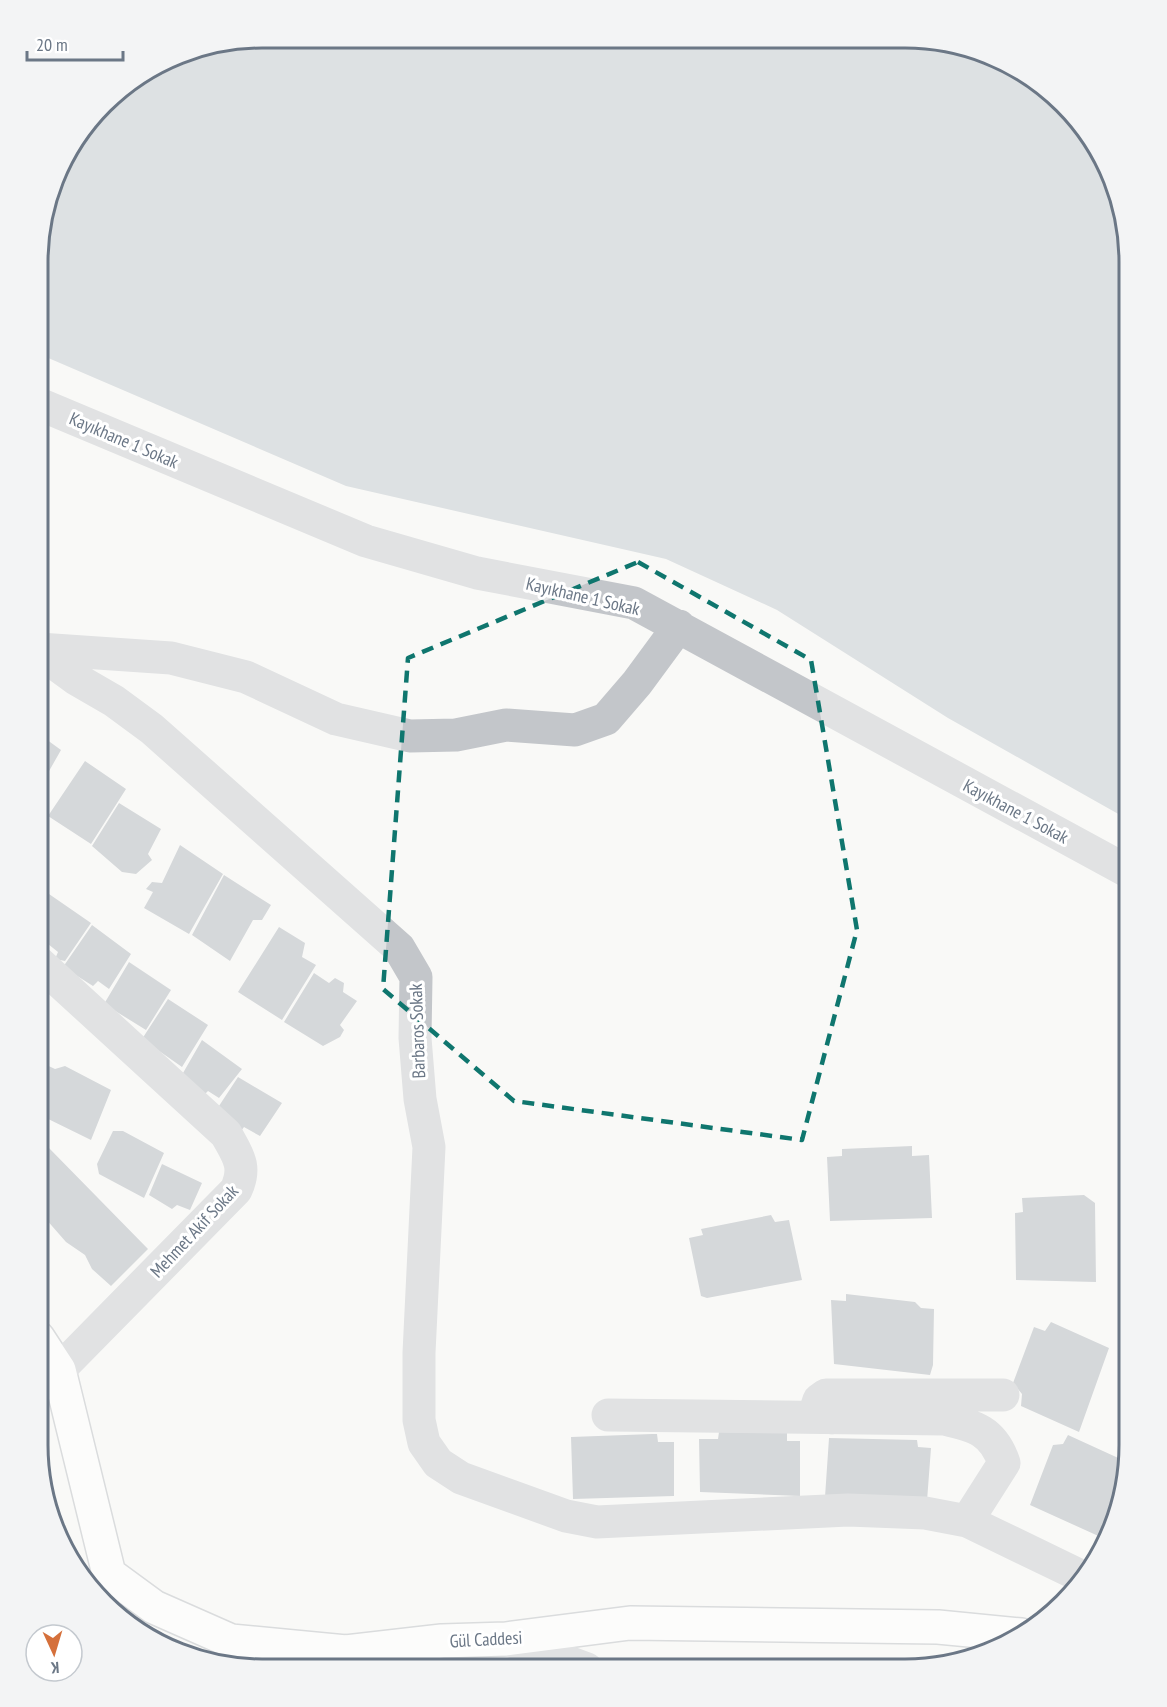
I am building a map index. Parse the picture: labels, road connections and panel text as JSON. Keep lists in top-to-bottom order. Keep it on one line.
{"streets":{"main road":["Gül Caddesi"],"street":["Kayıkhane 1 Sokak","Barbaros Sokak","Mehmet Akif Sokak"]},"crossings":[["Mehmet Akif Sokak","Gül Caddesi"]],"scale_bar":"20 m","north":"bottom"}
